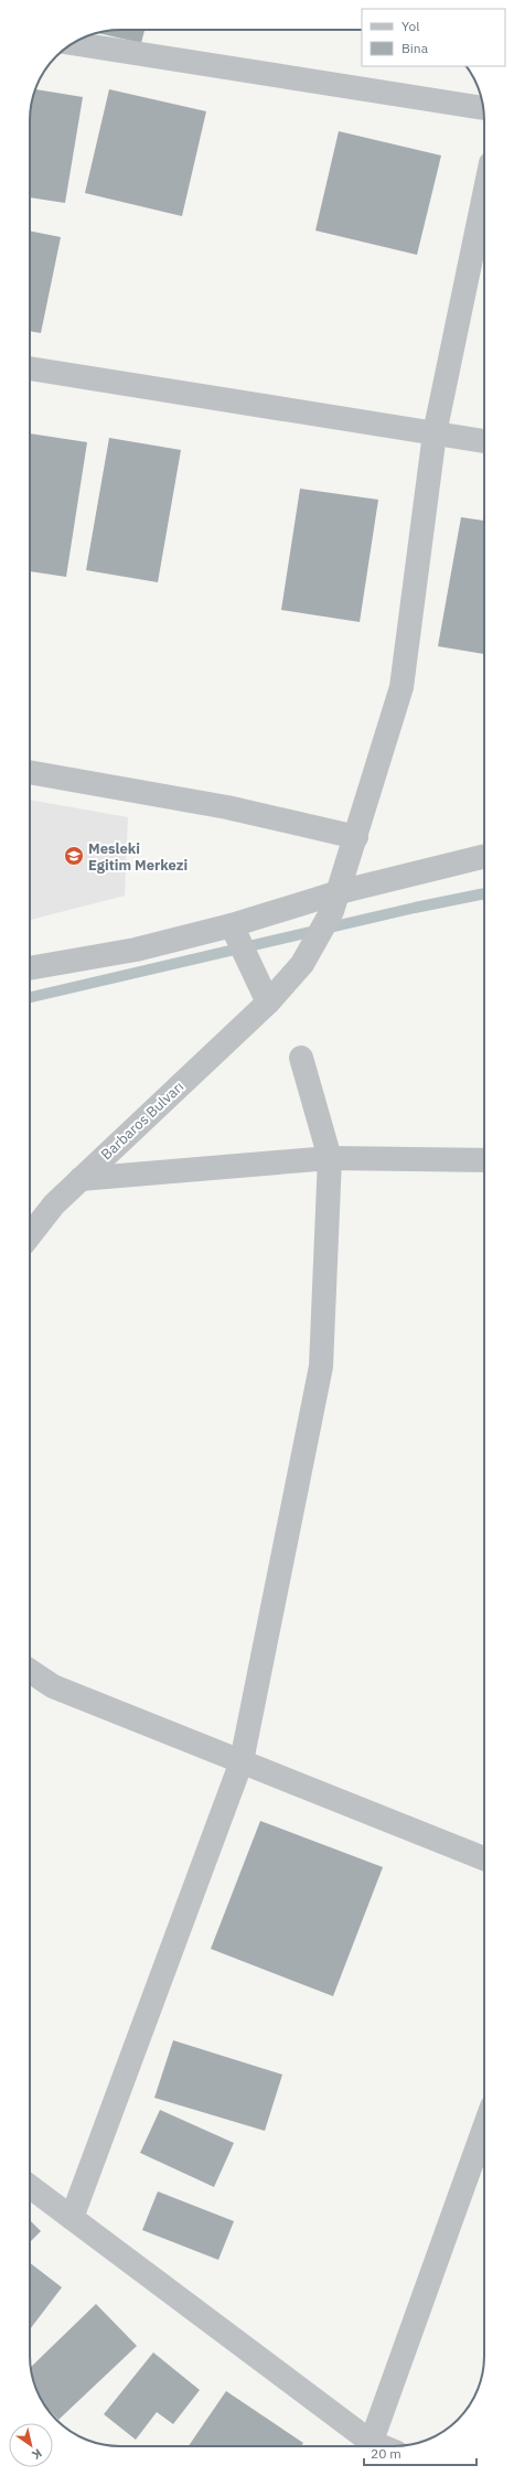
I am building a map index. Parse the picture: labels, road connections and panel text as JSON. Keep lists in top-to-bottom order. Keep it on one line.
{"streets":{"street":["Barbaros Bulvarı"]},"places":{"school or university":["Mesleki Egitim Merkezi"]},"legend":["Yol","Bina"],"scale_bar":"20 m","north":"bottom right"}
